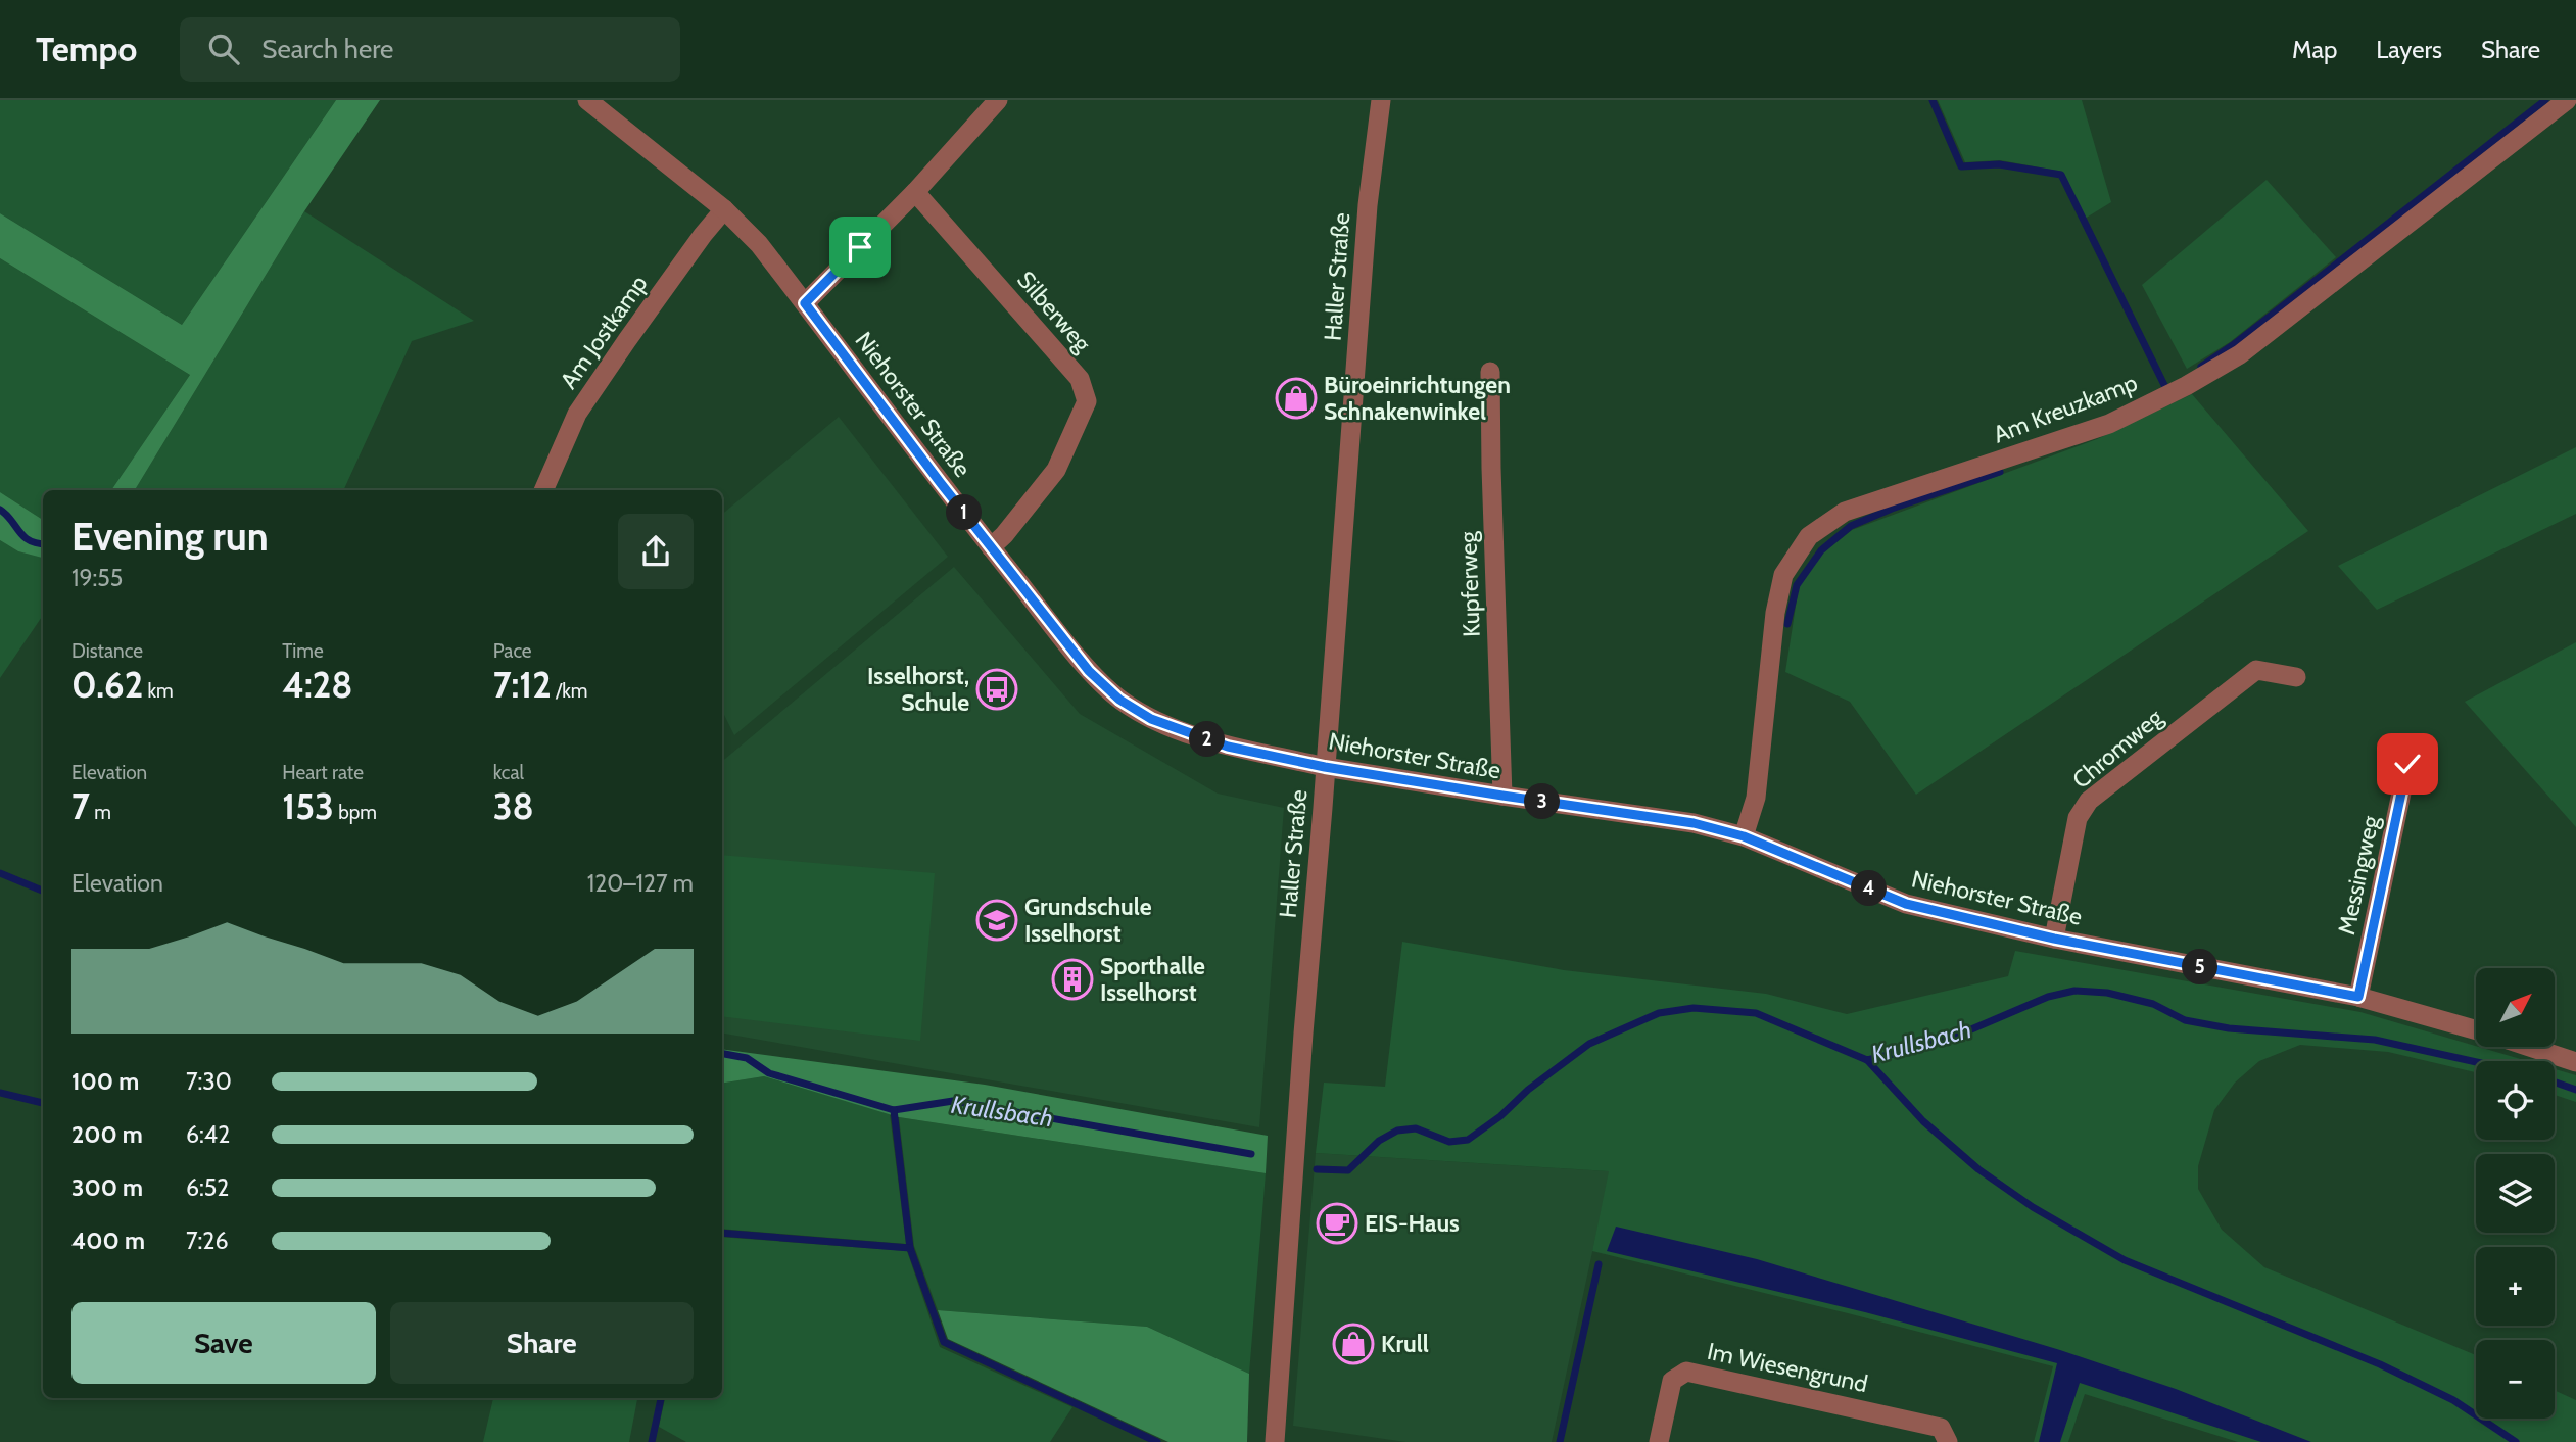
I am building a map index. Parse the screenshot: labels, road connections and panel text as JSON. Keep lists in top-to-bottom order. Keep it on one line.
{"streets":{"street":["Haller Straße","Silberweg","Am Jostkamp","Niehorster Straße","Am Kreuzkamp","Kupferweg","Chromweg","Messingweg","Im Wiesengrund"]},"crossings":[["Haller Straße","Niehorster Straße"],["Silberweg","Niehorster Straße"],["Am Jostkamp","Niehorster Straße"],["Niehorster Straße","Am Kreuzkamp"],["Niehorster Straße","Kupferweg"],["Niehorster Straße","Chromweg"],["Niehorster Straße","Messingweg"]],"water":["Krullsbach"],"places":{"shop":["Büroeinrichtungen Schnakenwinkel","Krull"],"bus stop":["Isselhorst, Schule"],"school or university":["Grundschule Isselhorst"],"building":["Sporthalle Isselhorst"],"cafe":["EIS-Haus"]},"north":"top right","page":{"header":"Tempo","search":"Search here","nav":["Map","Layers","Share"],"heading":["Evening run","19:55"],"pins":["1","2","3","4","5"],"stats":[["Distance","0.62 km"],["Time","4:28"],["Pace","7:12 /km"],["Elevation","7 m"],["Heart rate","153 bpm"],["kcal","38"]],"chart":["Elevation","120–127 m"],"map_buttons":["+","−"],"list":[{"name":"100 m","note":"7:30"},{"name":"200 m","note":"6:42"},{"name":"300 m","note":"6:52"},{"name":"400 m","note":"7:26"}],"buttons":["Save","Share"]}}
